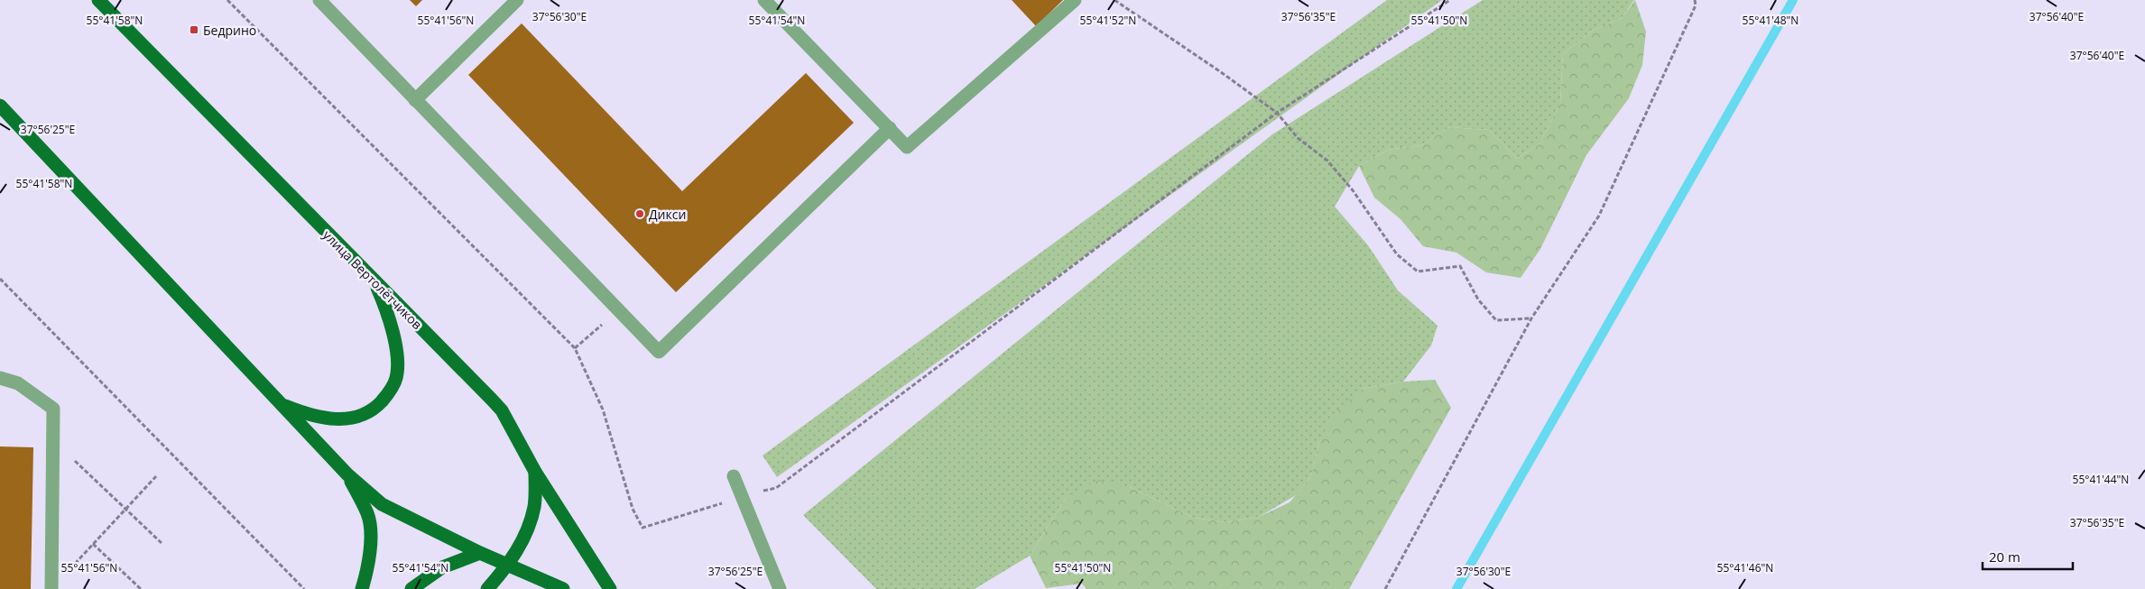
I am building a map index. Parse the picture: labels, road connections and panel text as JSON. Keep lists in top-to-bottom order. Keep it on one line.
{"streets":{"main road":["улица Вертолётчиков"]},"places":{"transit":["Бедрино"],"other":["Дикси"]},"scale_bar":"20 m","coordinates":["37°56'35\"E","37°56'30\"E","37°56'40\"E","55°41'58\"N","55°41'56\"N","55°41'54\"N","55°41'52\"N","55°41'50\"N","55°41'48\"N","37°56'25\"E","55°41'44\"N","55°41'46\"N"]}
